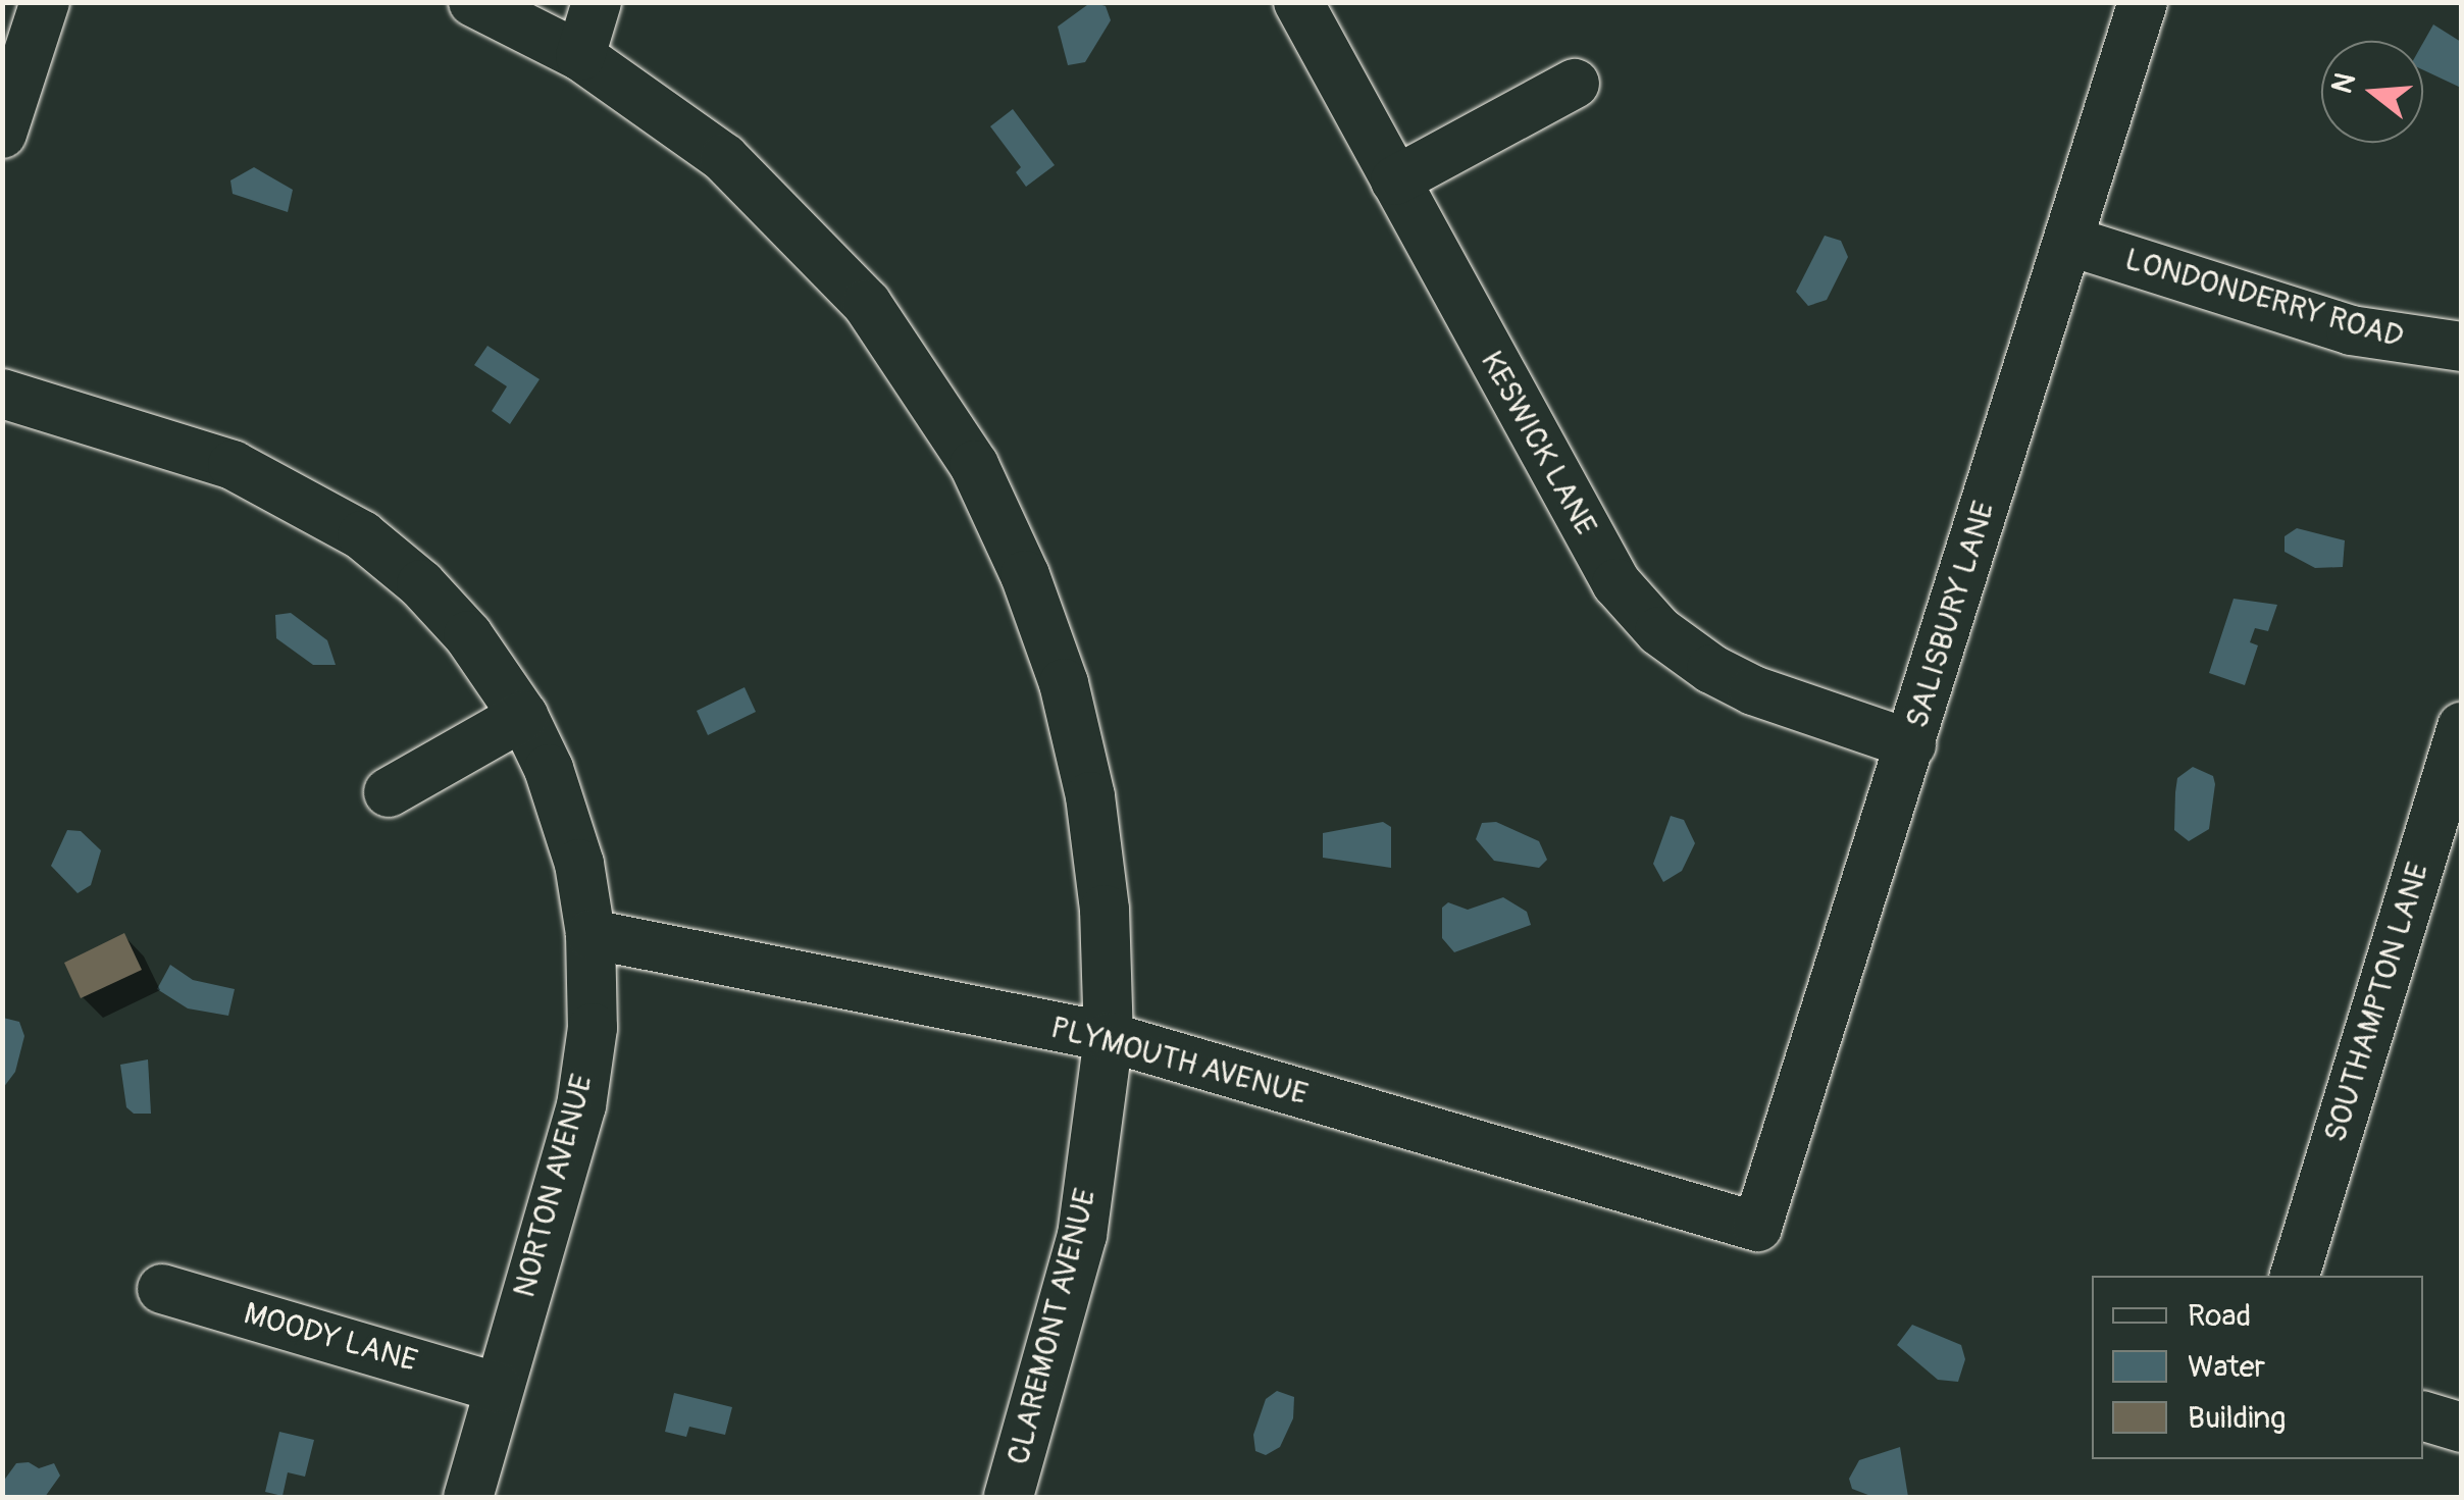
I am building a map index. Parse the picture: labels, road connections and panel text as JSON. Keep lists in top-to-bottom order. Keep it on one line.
{"streets":{"street":["LONDONDERRY ROAD","KESWICK LANE","SALISBURY LANE","SOUTHAMPTON LANE","PLYMOUTH AVENUE","NORTON AVENUE","CLAREMONT AVENUE","MOODY LANE"]},"crossings":[["LONDONDERRY ROAD","SALISBURY LANE"],["KESWICK LANE","SALISBURY LANE"],["SALISBURY LANE","PLYMOUTH AVENUE"],["PLYMOUTH AVENUE","NORTON AVENUE"],["PLYMOUTH AVENUE","CLAREMONT AVENUE"],["NORTON AVENUE","MOODY LANE"]],"legend":["Road","Water","Building"],"north":"left"}
